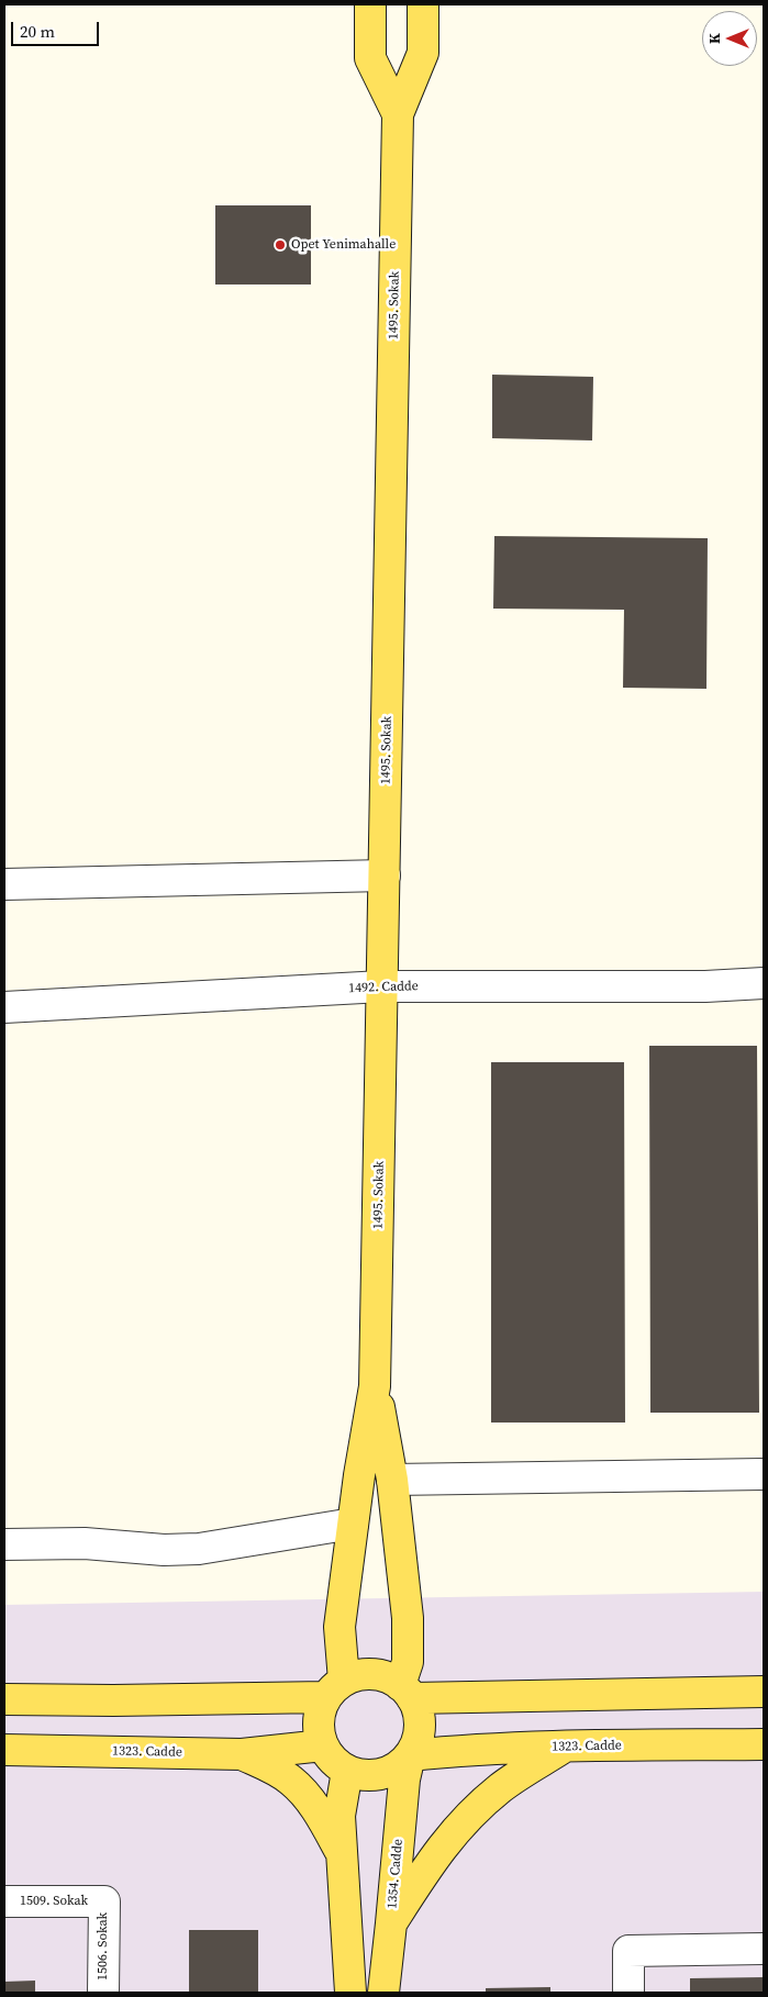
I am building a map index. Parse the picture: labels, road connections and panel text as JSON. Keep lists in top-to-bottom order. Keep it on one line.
{"streets":{"main road":["1495. Sokak","1323. Cadde","1354. Cadde"],"street":["1492. Cadde","1509. Sokak","1506. Sokak"]},"crossings":[["1495. Sokak","1492. Cadde"],["1495. Sokak","1323. Cadde"],["1495. Sokak","1354. Cadde"],["1323. Cadde","1354. Cadde"],["1509. Sokak","1506. Sokak"]],"places":["Opet Yenimahalle"],"scale_bar":"20 m","north":"left"}
